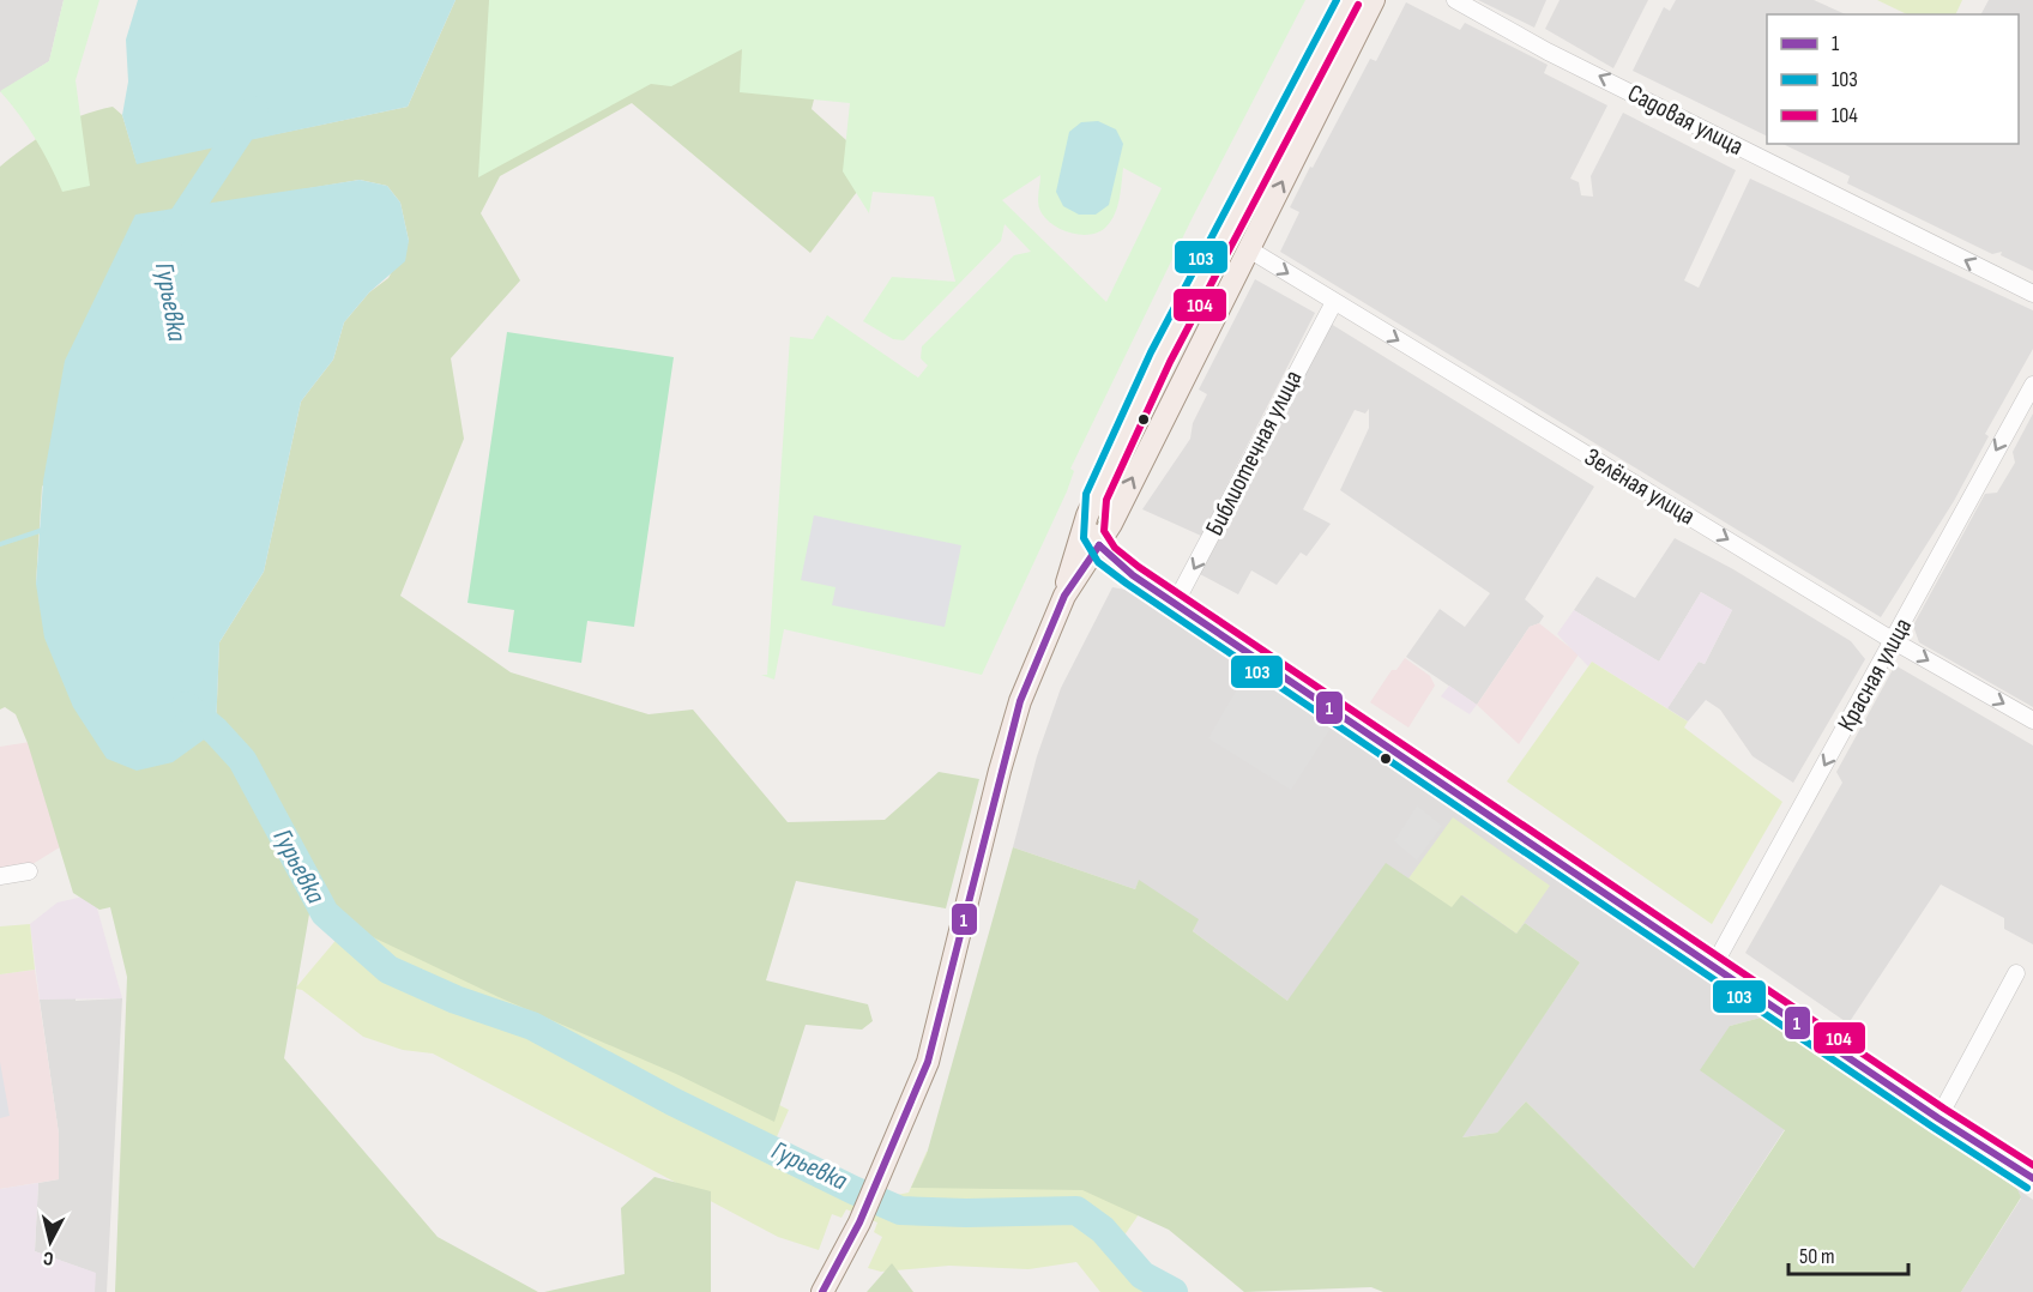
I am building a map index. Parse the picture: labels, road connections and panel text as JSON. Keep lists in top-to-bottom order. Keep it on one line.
{"streets":{"street":["Садовая улица","Библиотечная улица","Зелёная улица","Красная улица"]},"crossings":[["Библиотечная улица","Зелёная улица"],["Зелёная улица","Красная улица"]],"one_way":["Садовая улица","Библиотечная улица","Зелёная улица","Красная улица"],"water":["Гурьевка"],"lines":["transit line 103","transit line 104","transit line 1"],"legend":["1","103","104"],"scale_bar":"50 m","north":"bottom"}
